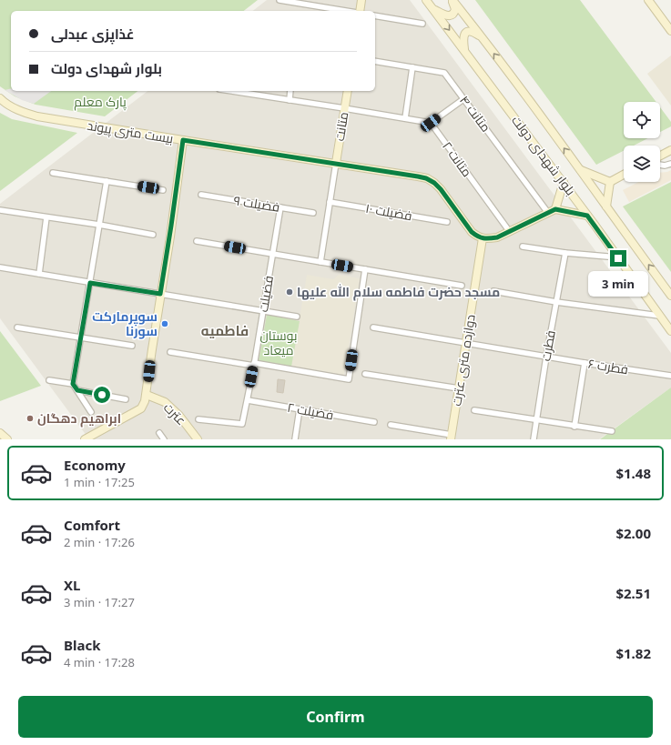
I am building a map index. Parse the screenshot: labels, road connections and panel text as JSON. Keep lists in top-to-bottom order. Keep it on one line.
{"streets":{"street":["متانت ۴","متانت","بیست متری پیوند","بلوار شهدای دولت","متانت ۲","فضیلت ۹","فضیلت ۱۰","فضیلت","فطرت","دوازده متری عترت","فطرت ۶","فضیلت ۲","عترت"]},"crossings":[["متانت","بیست متری پیوند"],["بیست متری پیوند","دوازده متری عترت"],["فضیلت ۹","فضیلت"],["فضیلت","فضیلت ۲"],["فطرت","فطرت ۶"],["دوازده متری عترت","فطرت ۶"]],"districts":["فاطمیه"],"parks":["پارک معلم","بوستان میعاد"],"places":["مسجد حضرت فاطمه سلام الله علیها","سوپرمارکت سورنا","ابراهیم دهگان"],"page":{"banner":["غذاپزی عبدلی","بلوار شهدای دولت"],"bubble":"3 min","list":[{"name":"Economy","note":"1 min · 17:25","value":"$1.48"},{"name":"Comfort","note":"2 min · 17:26","value":"$2.00"},{"name":"XL","note":"3 min · 17:27","value":"$2.51"},{"name":"Black","note":"4 min · 17:28","value":"$1.82"}],"buttons":"Confirm"}}
